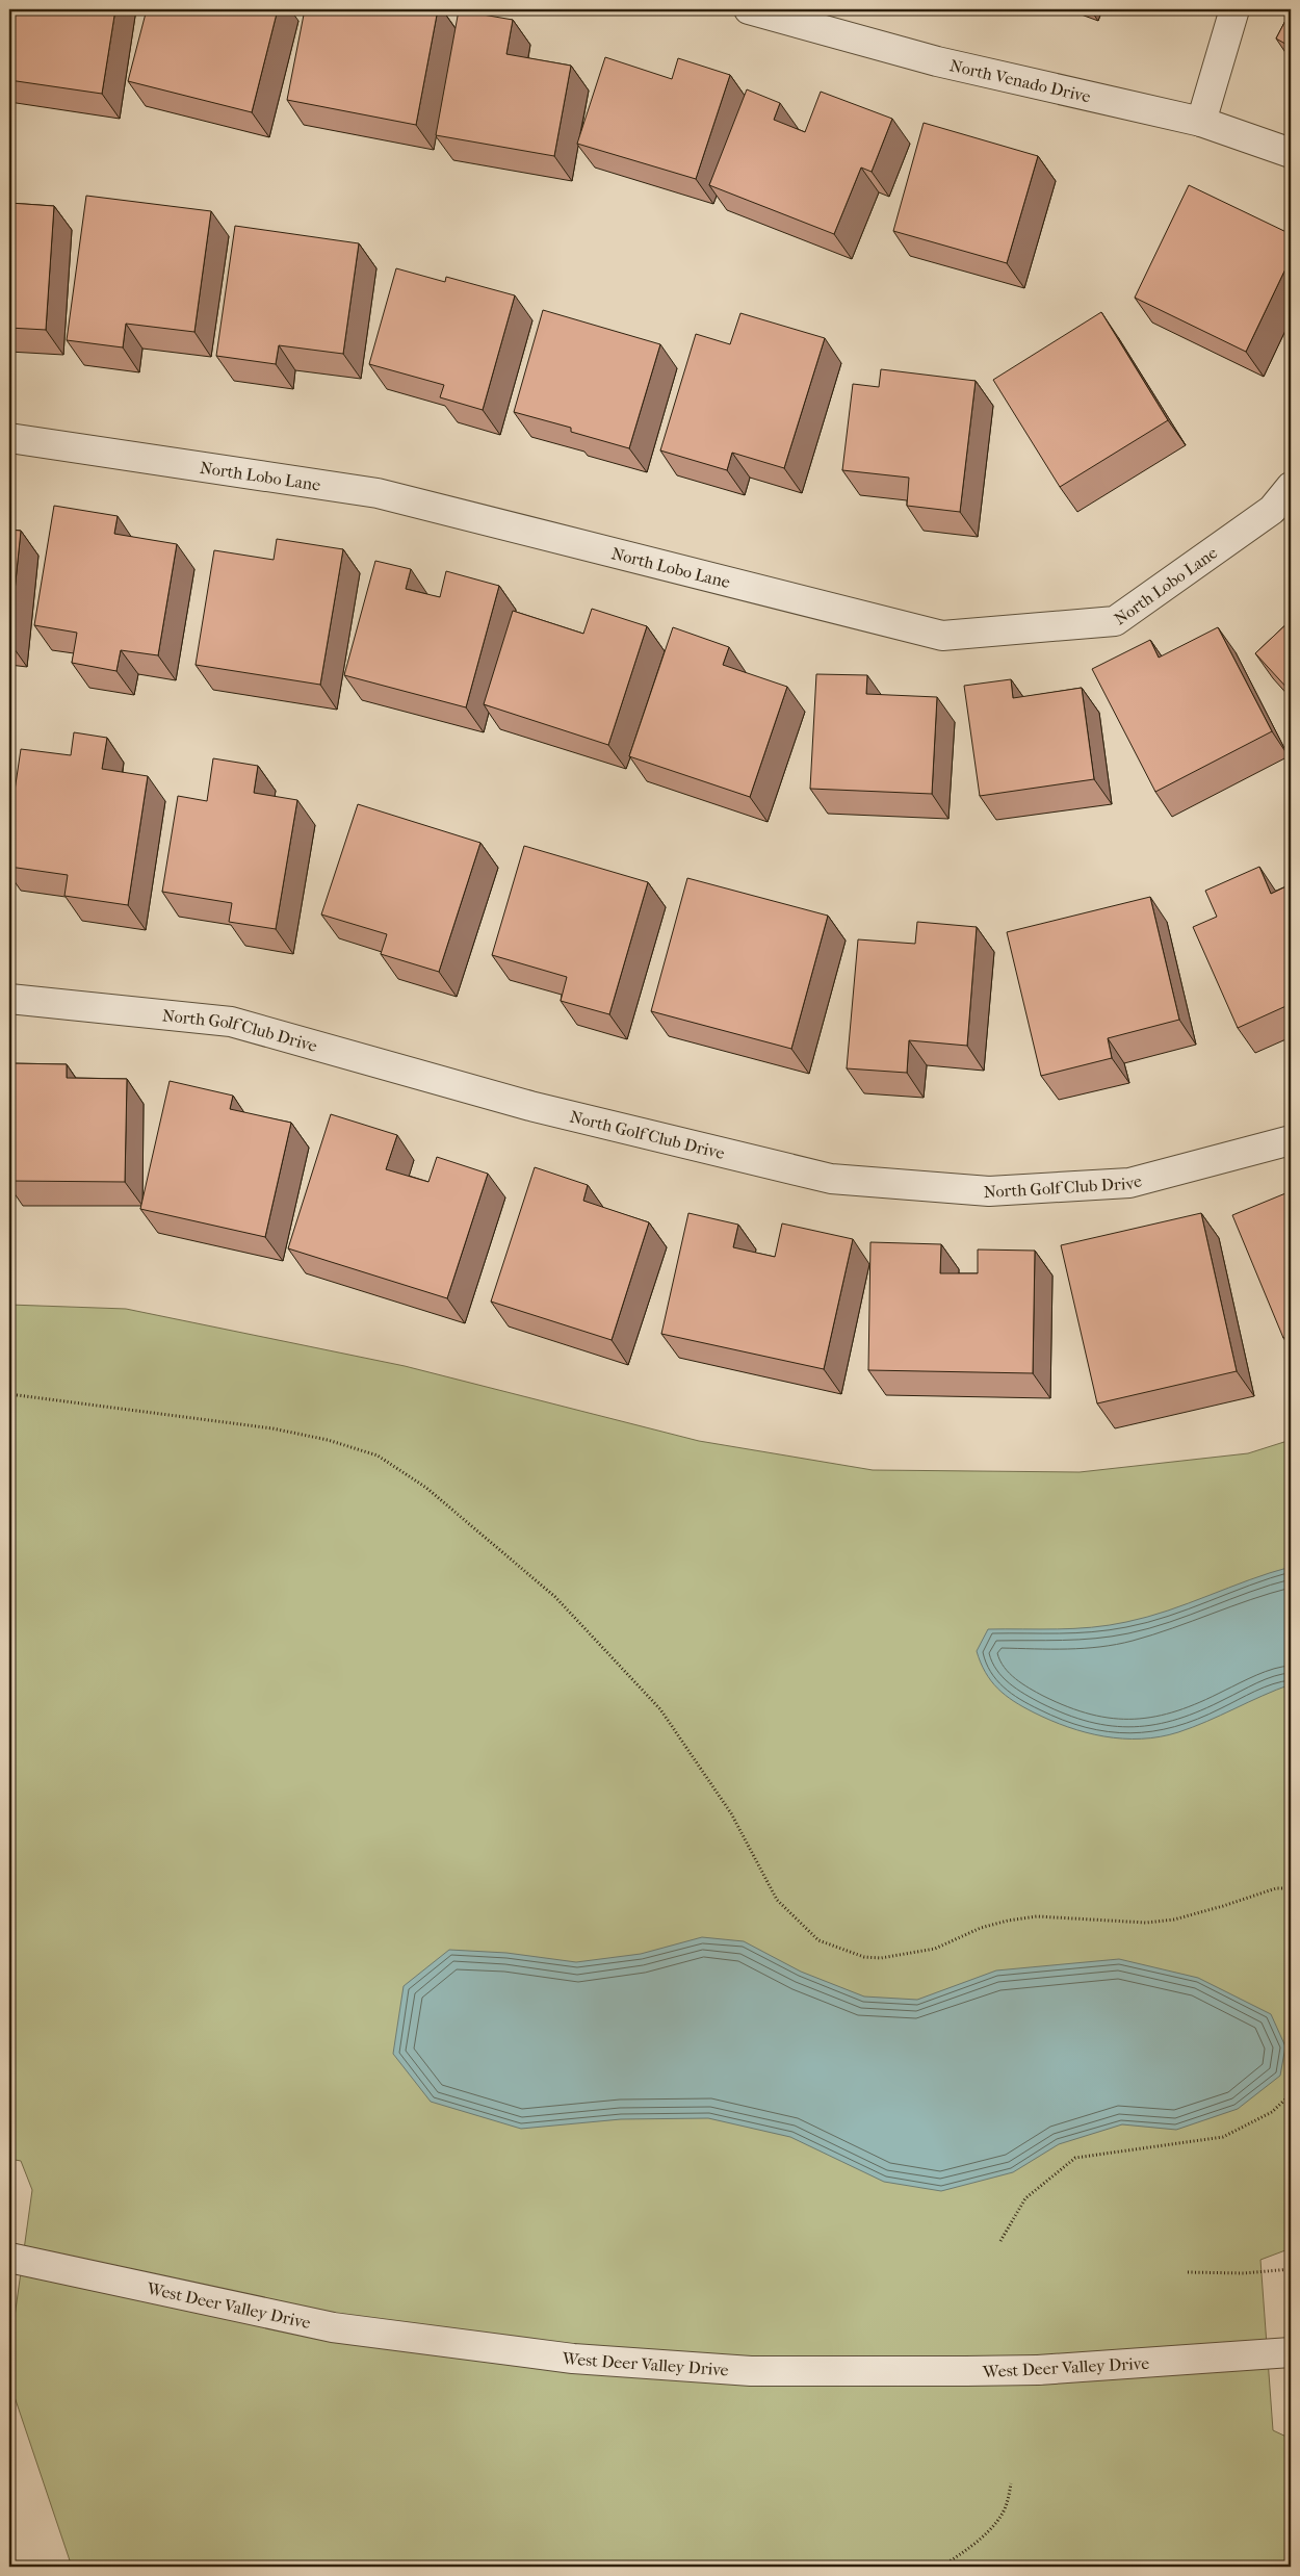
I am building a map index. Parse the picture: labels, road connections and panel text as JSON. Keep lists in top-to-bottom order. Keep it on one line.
{"streets":{"street":["North Venado Drive","North Lobo Lane","North Golf Club Drive","West Deer Valley Drive"]}}
